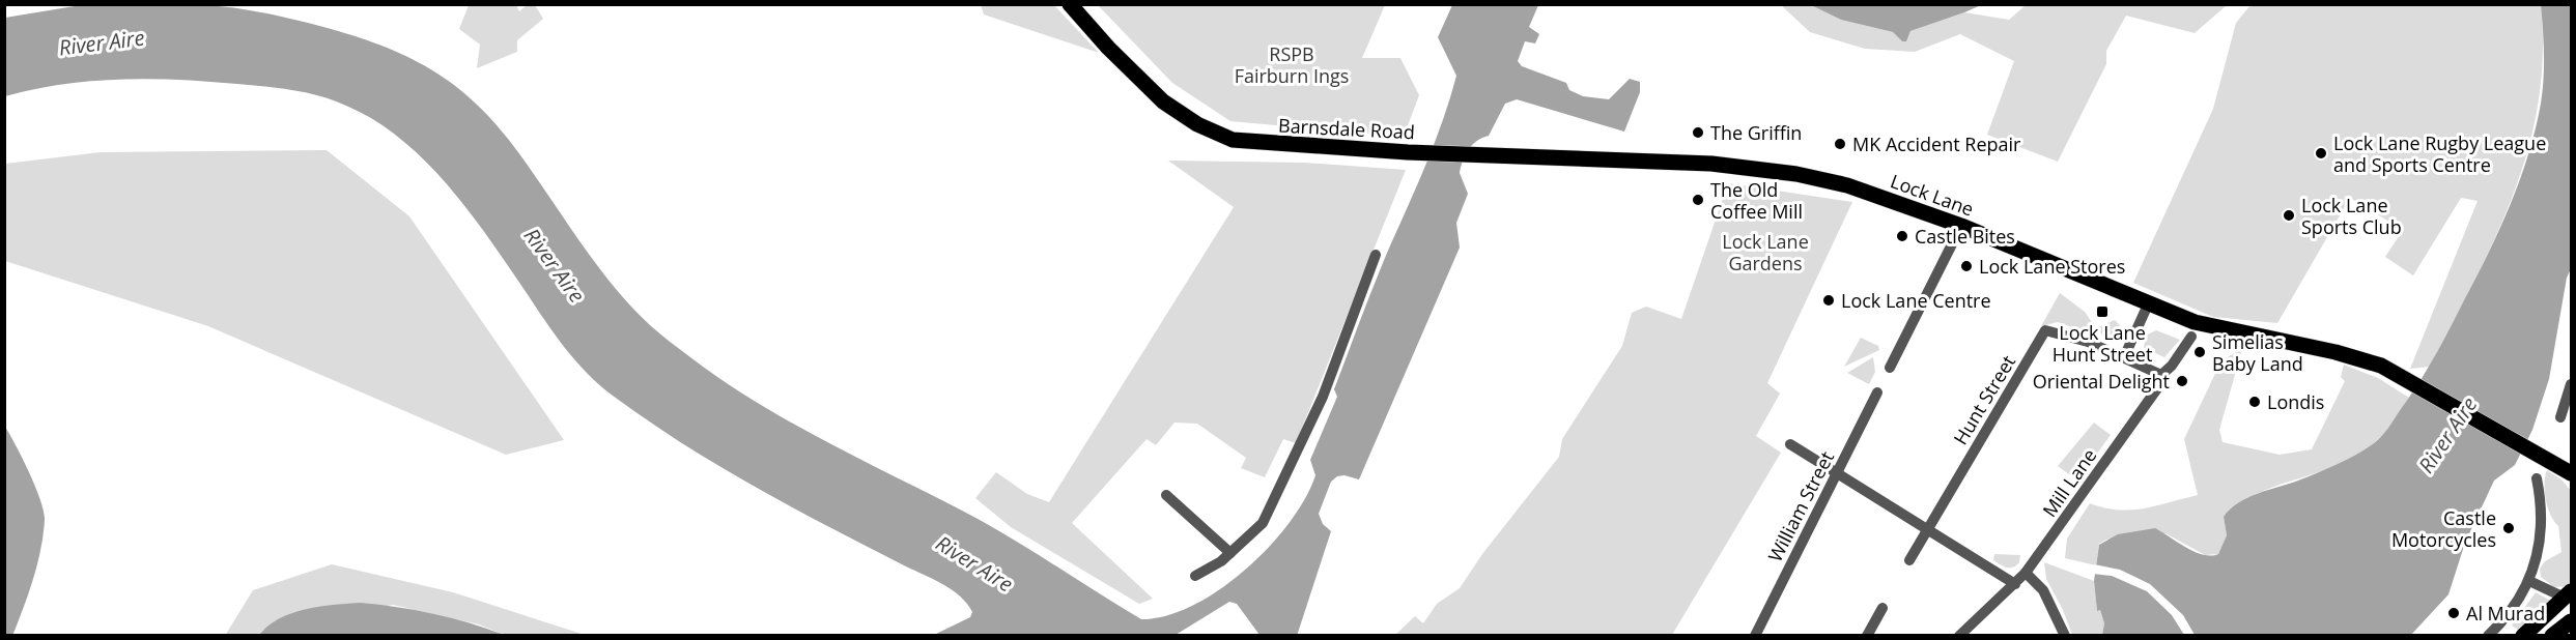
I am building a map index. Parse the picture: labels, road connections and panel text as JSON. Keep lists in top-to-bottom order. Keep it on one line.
{"streets":{"main road":["Barnsdale Road","Lock Lane"],"street":["Hunt Street","Mill Lane","William Street"]},"crossings":[["Barnsdale Road","Lock Lane"],["Hunt Street","Mill Lane"]],"water":["River Aire"],"parks":["RSPB Fairburn Ings","Lock Lane Gardens"],"places":{"other":["The Griffin","MK Accident Repair","Lock Lane Rugby League and Sports Centre","The Old Coffee Mill","Lock Lane Sports Club","Castle Bites","Lock Lane Stores","Lock Lane Centre","Simelias Baby Land","Oriental Delight","Londis","Castle Motorcycles","Al Murad"],"transit":["Lock Lane Hunt Street"]}}
